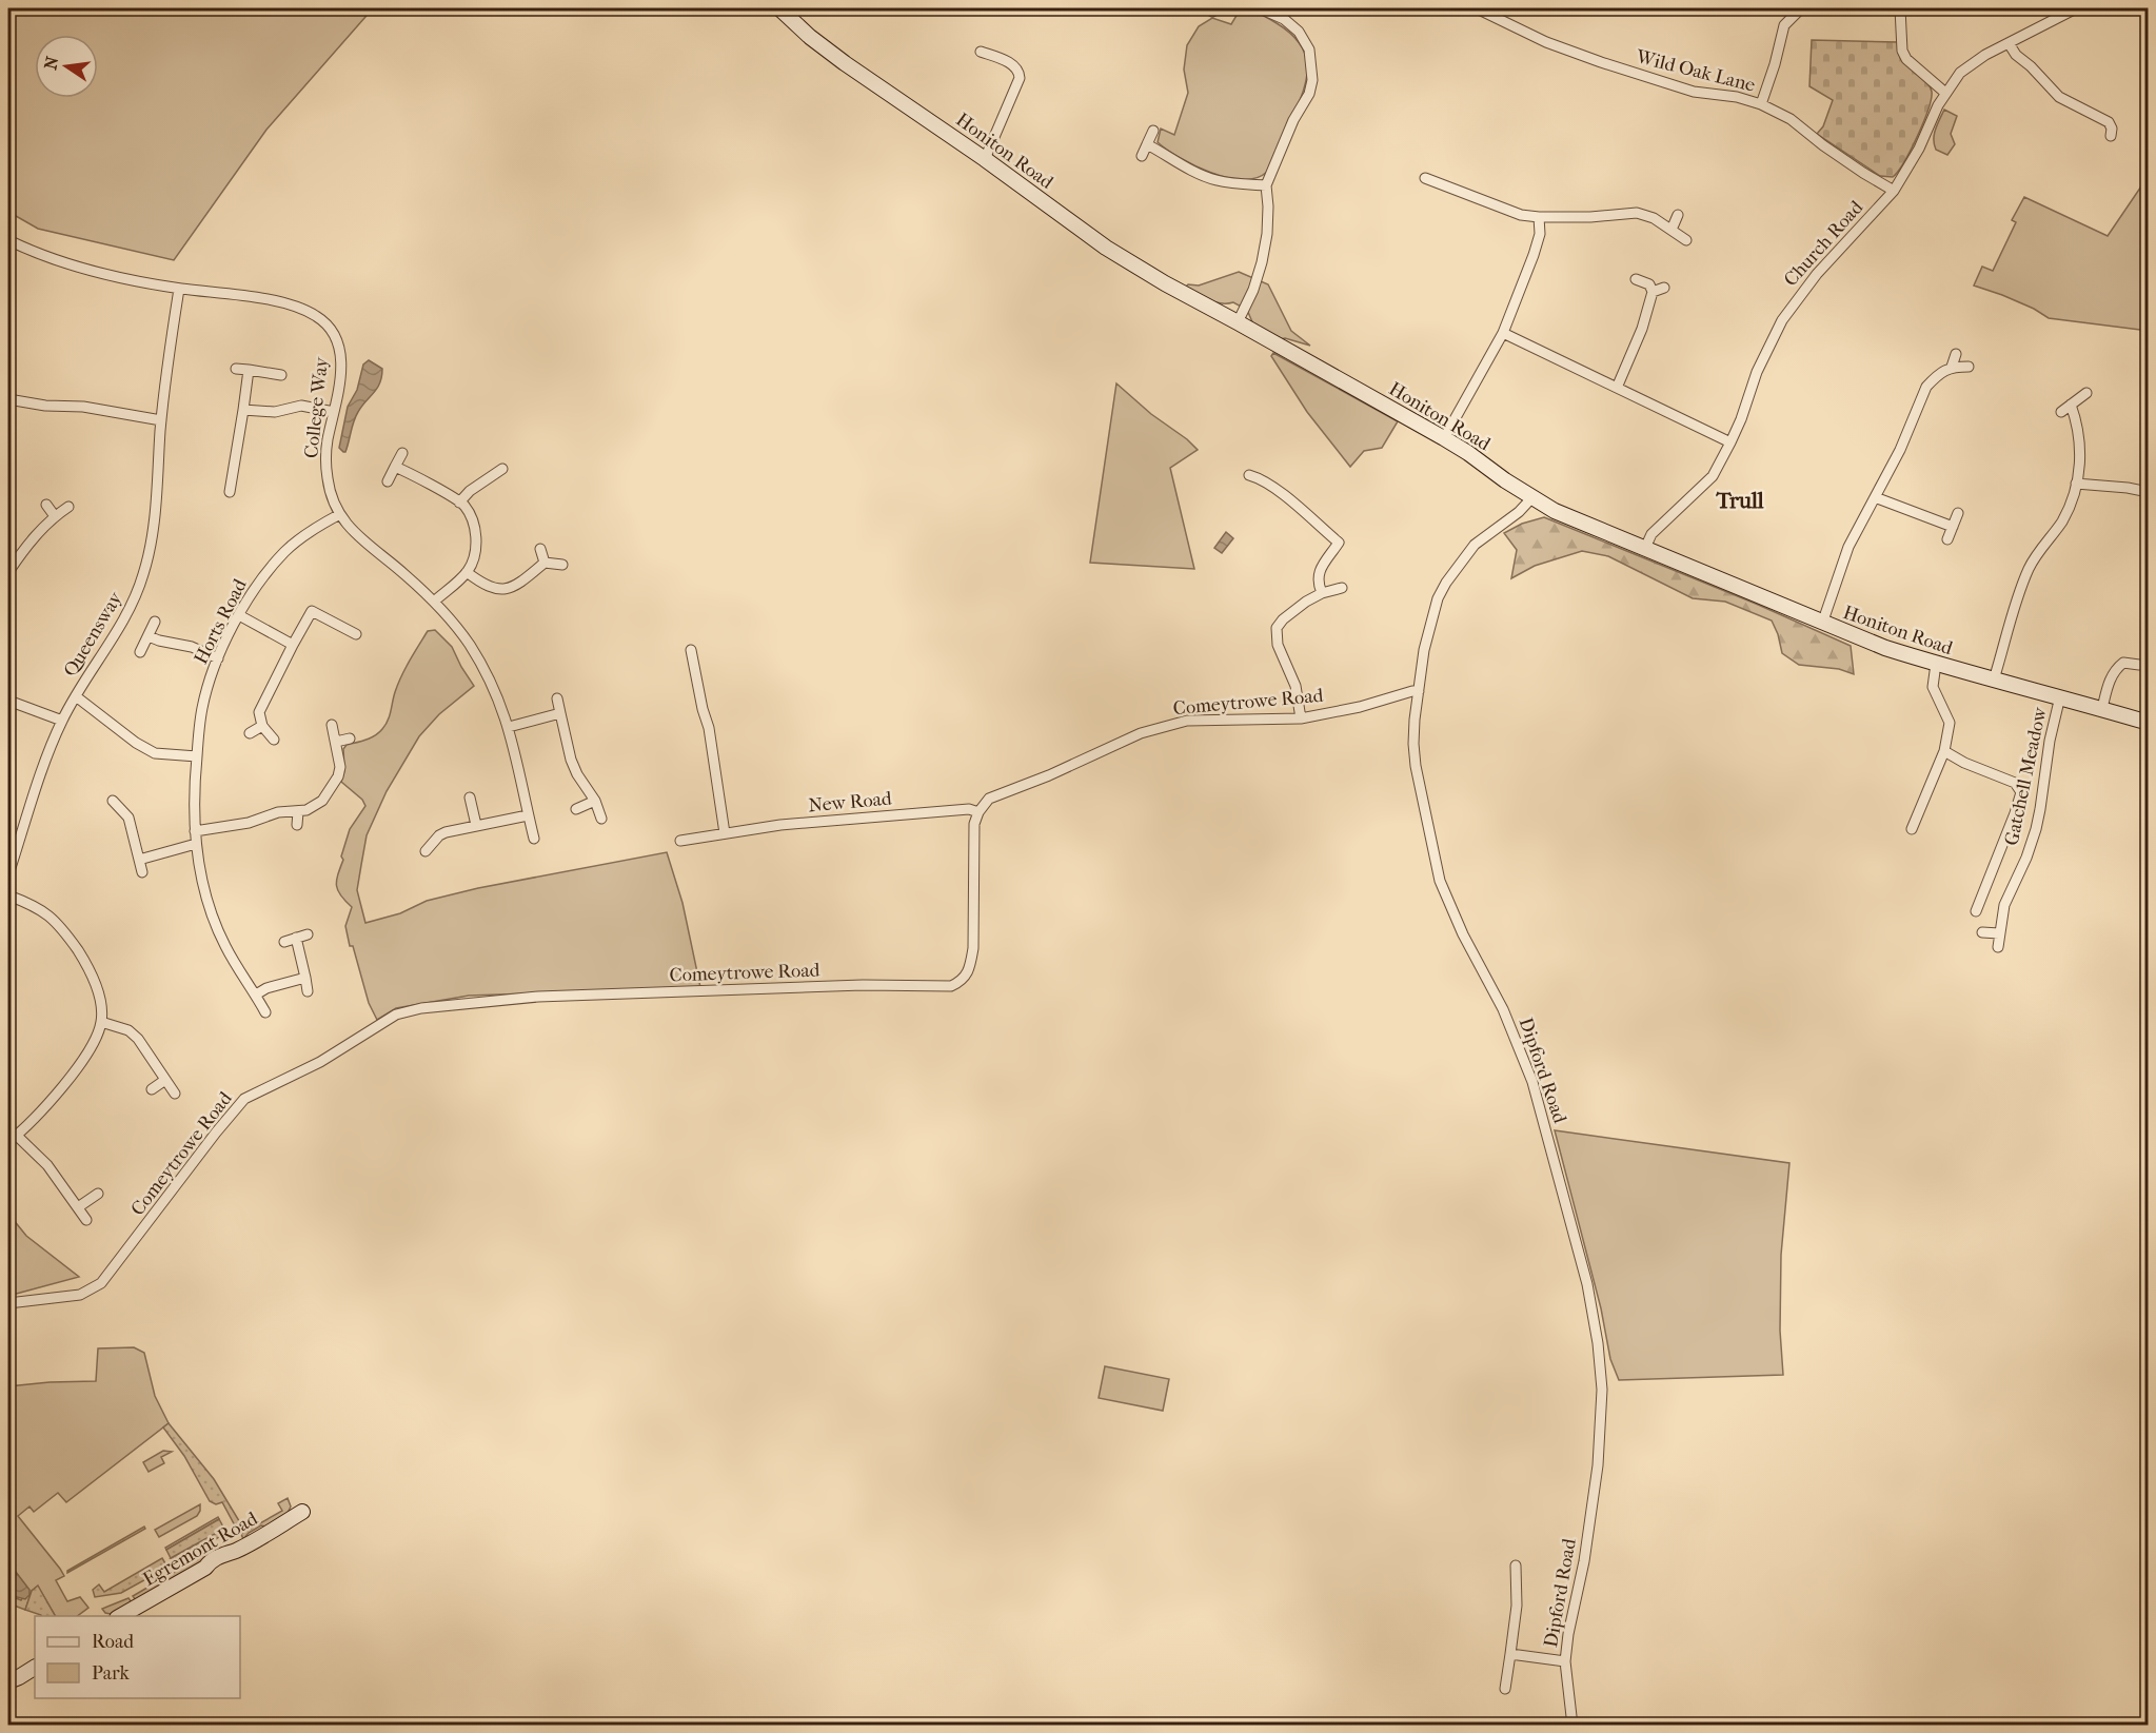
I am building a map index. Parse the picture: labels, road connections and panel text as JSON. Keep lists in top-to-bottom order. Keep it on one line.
{"streets":{"street":["Wild Oak Lane","Honiton Road","Church Road","College Way","Horts Road","Queensway","Comeytrowe Road","Gatchell Meadow","New Road","Dipford Road","Egremont Road"]},"crossings":[["Wild Oak Lane","Church Road"],["Honiton Road","Church Road"],["Honiton Road","Gatchell Meadow"],["Honiton Road","Dipford Road"],["College Way","Horts Road"],["College Way","Queensway"],["Comeytrowe Road","New Road"],["Comeytrowe Road","Dipford Road"]],"districts":["Trull"],"legend":["Road","Park"],"north":"left"}
